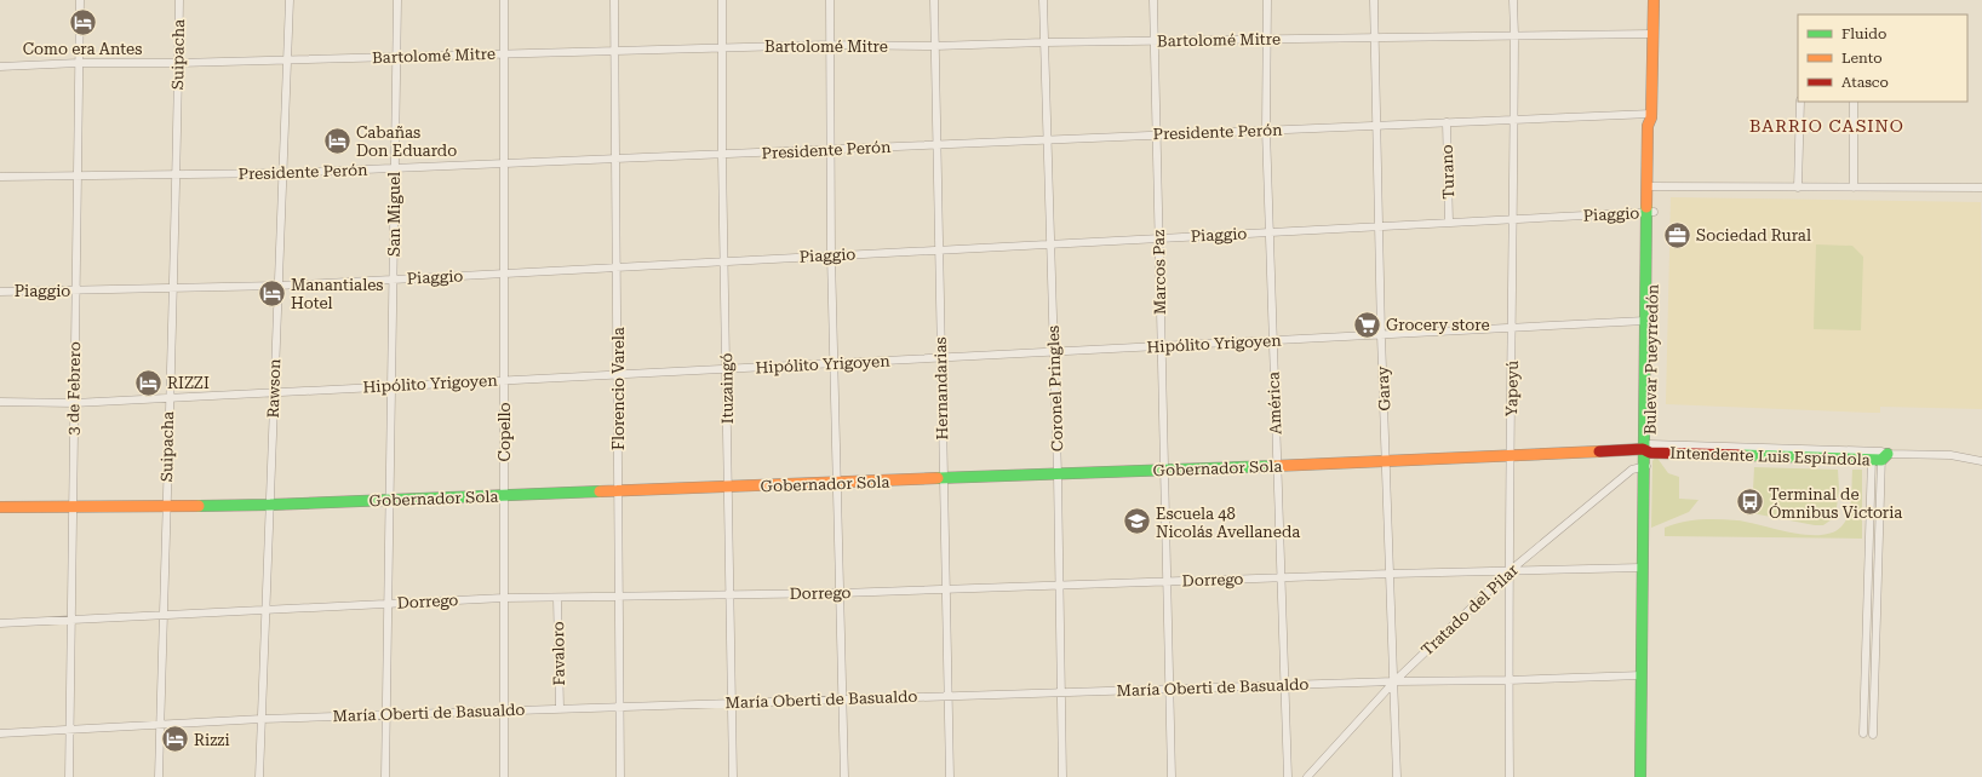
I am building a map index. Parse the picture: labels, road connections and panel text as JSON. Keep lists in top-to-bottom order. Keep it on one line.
{"streets":{"street":["Bartolomé Mitre","Suipacha","Presidente Perón","Turano","San Miguel","Piaggio","Marcos Paz","Hipólito Yrigoyen","Bulevar Pueyrredón","3 de Febrero","Rawson","Florencio Varela","Ituzaingó","Hernandarias","Coronel Pringles","Garay","Yapeyú","América","Copello","Intendente Luis Espíndola","Gobernador Sola","Dorrego","Tratado del Pilar","Favaloro","María Oberti de Basualdo"]},"crossings":[["Bartolomé Mitre","Suipacha"],["Bartolomé Mitre","San Miguel"],["Bartolomé Mitre","Marcos Paz"],["Bartolomé Mitre","Bulevar Pueyrredón"],["Bartolomé Mitre","3 de Febrero"],["Bartolomé Mitre","Rawson"],["Bartolomé Mitre","Florencio Varela"],["Bartolomé Mitre","Ituzaingó"],["Bartolomé Mitre","Hernandarias"],["Bartolomé Mitre","Coronel Pringles"],["Bartolomé Mitre","Garay"],["Bartolomé Mitre","Yapeyú"],["Bartolomé Mitre","América"],["Bartolomé Mitre","Copello"],["Suipacha","Presidente Perón"],["Suipacha","Piaggio"],["Suipacha","Hipólito Yrigoyen"],["Suipacha","Gobernador Sola"],["Suipacha","Dorrego"],["Suipacha","María Oberti de Basualdo"],["Presidente Perón","Turano"],["Presidente Perón","San Miguel"],["Presidente Perón","Marcos Paz"],["Presidente Perón","Bulevar Pueyrredón"],["Presidente Perón","3 de Febrero"],["Presidente Perón","Rawson"],["Presidente Perón","Florencio Varela"],["Presidente Perón","Ituzaingó"],["Presidente Perón","Hernandarias"],["Presidente Perón","Coronel Pringles"],["Presidente Perón","Garay"],["Presidente Perón","Yapeyú"],["Presidente Perón","América"],["Presidente Perón","Copello"],["Turano","Piaggio"],["San Miguel","Piaggio"],["San Miguel","Hipólito Yrigoyen"],["San Miguel","Gobernador Sola"],["San Miguel","Dorrego"],["San Miguel","María Oberti de Basualdo"],["Piaggio","Marcos Paz"],["Piaggio","Bulevar Pueyrredón"],["Piaggio","3 de Febrero"],["Piaggio","Rawson"],["Piaggio","Florencio Varela"],["Piaggio","Ituzaingó"],["Piaggio","Hernandarias"],["Piaggio","Coronel Pringles"],["Piaggio","Garay"],["Piaggio","Yapeyú"],["Piaggio","América"],["Piaggio","Copello"],["Marcos Paz","Hipólito Yrigoyen"],["Marcos Paz","Gobernador Sola"],["Marcos Paz","Dorrego"],["Marcos Paz","María Oberti de Basualdo"],["Hipólito Yrigoyen","Bulevar Pueyrredón"],["Hipólito Yrigoyen","3 de Febrero"],["Hipólito Yrigoyen","Rawson"],["Hipólito Yrigoyen","Florencio Varela"],["Hipólito Yrigoyen","Ituzaingó"],["Hipólito Yrigoyen","Hernandarias"],["Hipólito Yrigoyen","Coronel Pringles"],["Hipólito Yrigoyen","Garay"],["Hipólito Yrigoyen","Yapeyú"],["Hipólito Yrigoyen","América"],["Hipólito Yrigoyen","Copello"],["Bulevar Pueyrredón","Intendente Luis Espíndola"],["Bulevar Pueyrredón","Gobernador Sola"],["Bulevar Pueyrredón","Dorrego"],["Bulevar Pueyrredón","Tratado del Pilar"],["Bulevar Pueyrredón","María Oberti de Basualdo"],["3 de Febrero","Gobernador Sola"],["3 de Febrero","Dorrego"],["3 de Febrero","María Oberti de Basualdo"],["Rawson","Gobernador Sola"],["Rawson","Dorrego"],["Rawson","María Oberti de Basualdo"],["Florencio Varela","Gobernador Sola"],["Florencio Varela","Dorrego"],["Florencio Varela","María Oberti de Basualdo"],["Ituzaingó","Gobernador Sola"],["Ituzaingó","Dorrego"],["Ituzaingó","María Oberti de Basualdo"],["Hernandarias","Gobernador Sola"],["Hernandarias","Dorrego"],["Hernandarias","María Oberti de Basualdo"],["Coronel Pringles","Gobernador Sola"],["Coronel Pringles","Dorrego"],["Coronel Pringles","María Oberti de Basualdo"],["Garay","Gobernador Sola"],["Garay","Dorrego"],["Garay","Tratado del Pilar"],["Garay","María Oberti de Basualdo"],["Yapeyú","Gobernador Sola"],["Yapeyú","Dorrego"],["Yapeyú","Tratado del Pilar"],["Yapeyú","María Oberti de Basualdo"],["América","Gobernador Sola"],["América","Dorrego"],["América","María Oberti de Basualdo"],["Copello","Gobernador Sola"],["Copello","Dorrego"],["Copello","María Oberti de Basualdo"],["Intendente Luis Espíndola","Gobernador Sola"],["Dorrego","Tratado del Pilar"],["Dorrego","Favaloro"],["Tratado del Pilar","María Oberti de Basualdo"],["Favaloro","María Oberti de Basualdo"]],"districts":["BARRIO CASINO"],"places":{"hotel":["Como era Antes","Cabañas Don Eduardo","Manantiales Hotel","RIZZI","Rizzi"],"office":["Sociedad Rural"],"supermarket":["Grocery store"],"bus stop":["Terminal de Ómnibus Victoria"],"school or university":["Escuela 48 Nicolás Avellaneda"]},"legend":["Fluido","Lento","Atasco"]}
